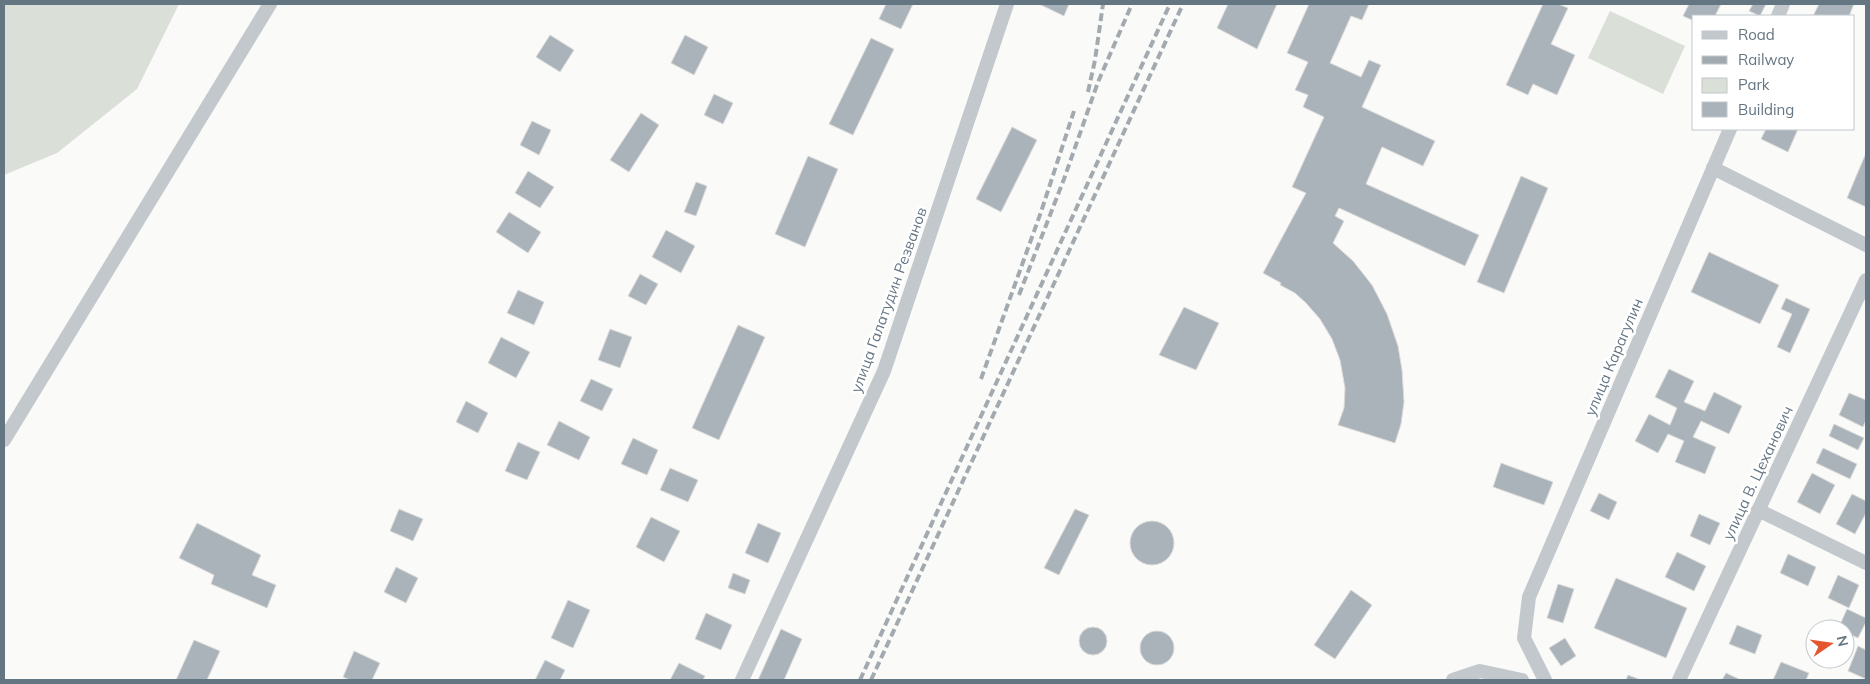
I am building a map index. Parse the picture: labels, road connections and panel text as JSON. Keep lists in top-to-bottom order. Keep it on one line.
{"streets":{"street":["улица Галатудин Резванов","улица Карагулин","улица В. Цеханович"]},"legend":["Road","Railway","Park","Building"],"north":"right"}
